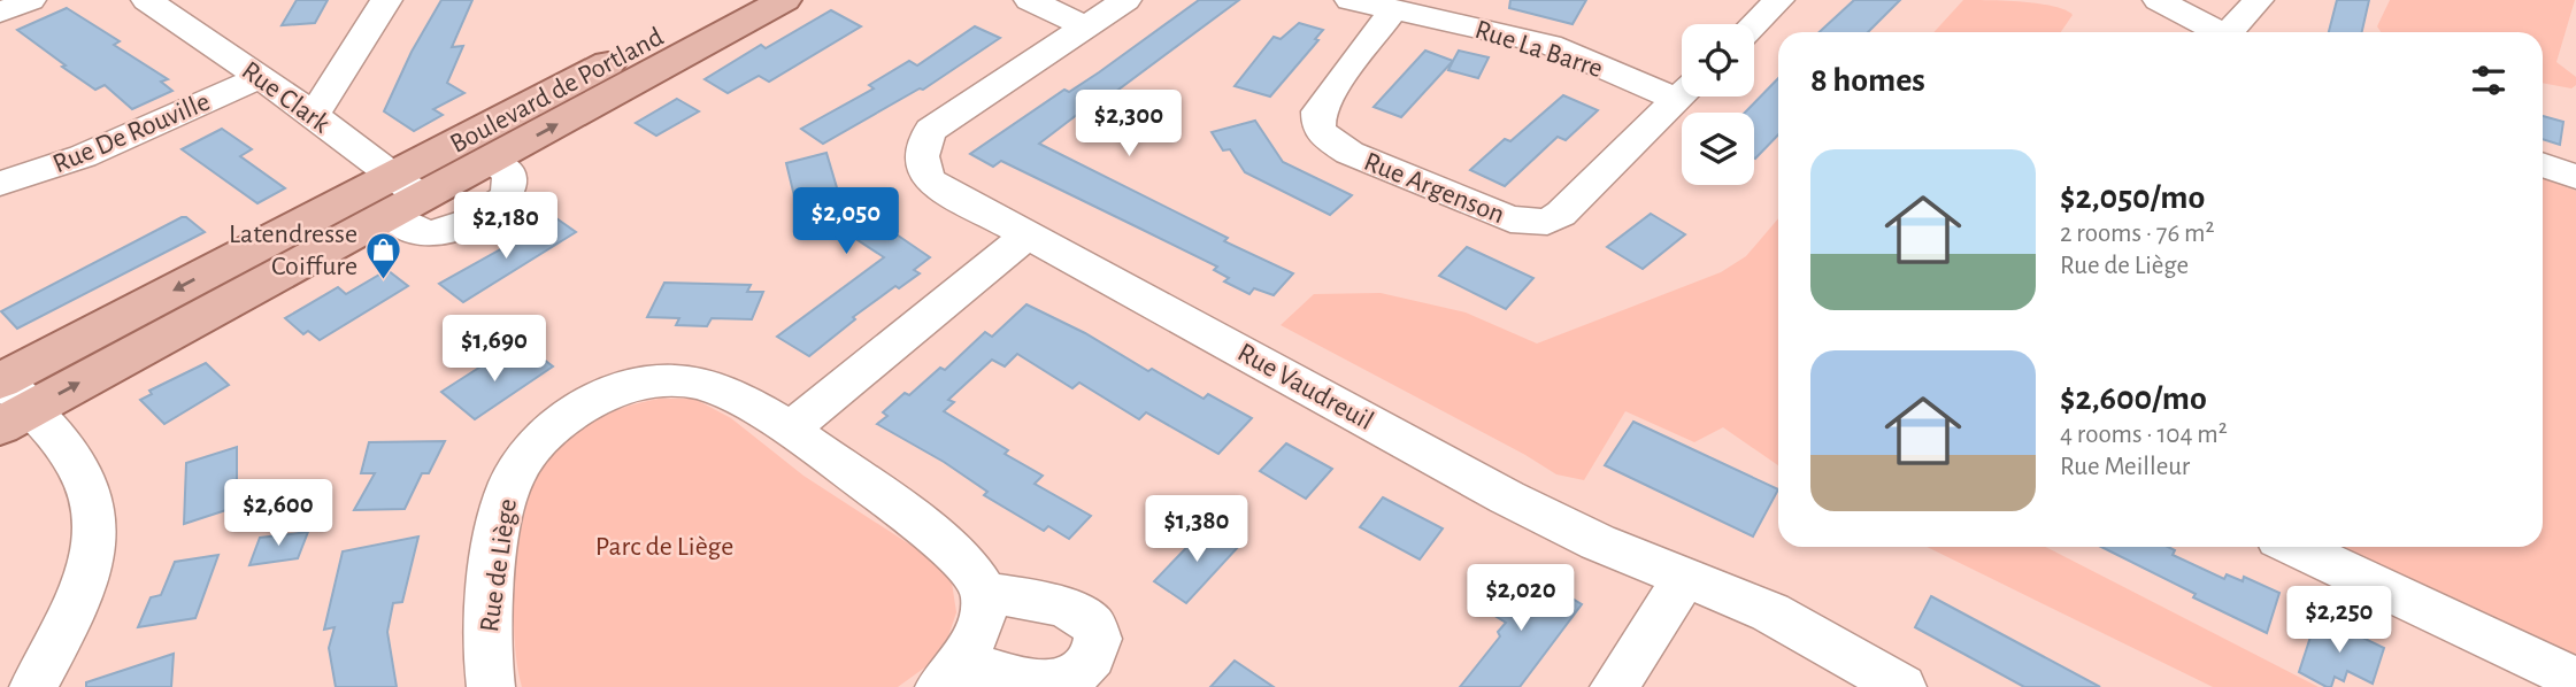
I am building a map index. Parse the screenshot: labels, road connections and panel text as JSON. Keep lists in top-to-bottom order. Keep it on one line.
{"streets":{"main road":["Boulevard de Portland"],"street":["Rue La Barre","Rue Clark","Rue De Rouville","Rue Argenson","Rue Vaudreuil","Rue de Liège"]},"crossings":[["Rue La Barre","Rue Argenson"],["Boulevard de Portland","Rue Clark"],["Rue Clark","Rue De Rouville"]],"parks":["Parc de Liège"],"places":{"shop":["Latendresse Coiffure"]},"page":{"heading":"8 homes","price":["$2,300","$2,050","$2,180","$1,690","$2,600","$1,380","$2,020","$2,250"],"list":[{"name":"$2,050/mo","note":"2 rooms · 76 m² · Rue de Liège"},{"name":"$2,600/mo","note":"4 rooms · 104 m² · Rue Meilleur"}]}}
